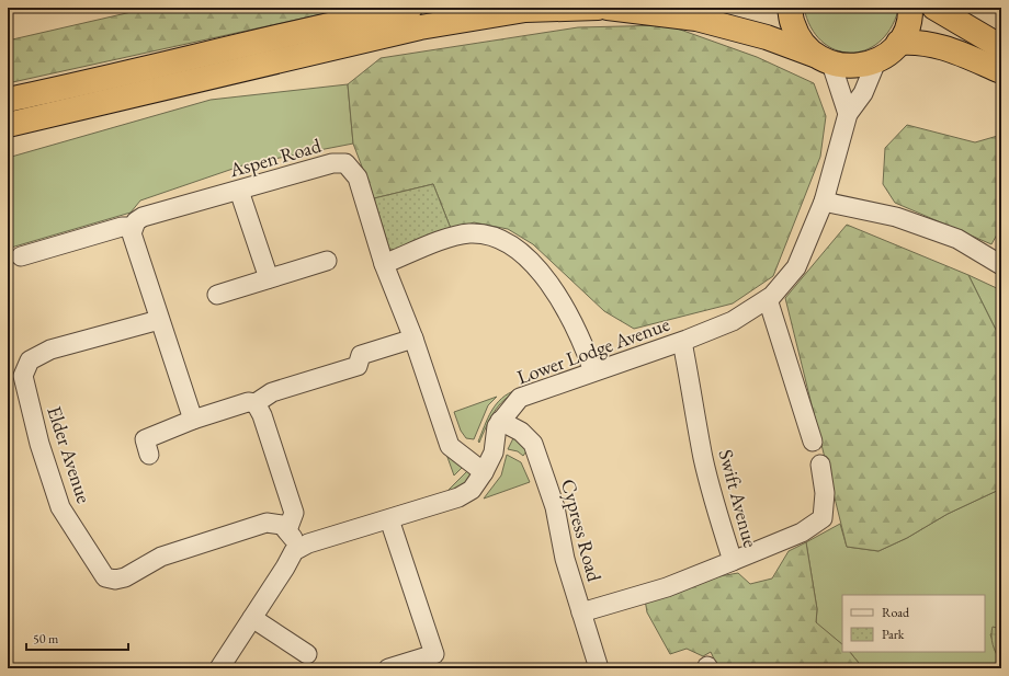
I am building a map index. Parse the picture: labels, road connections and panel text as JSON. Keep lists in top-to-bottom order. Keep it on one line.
{"streets":{"street":["Aspen Road","Lower Lodge Avenue","Elder Avenue","Swift Avenue","Cypress Road"]},"crossings":[["Aspen Road","Lower Lodge Avenue"],["Lower Lodge Avenue","Swift Avenue"],["Lower Lodge Avenue","Cypress Road"],["Swift Avenue","Cypress Road"]],"legend":["Road","Park"],"scale_bar":"50 m"}
